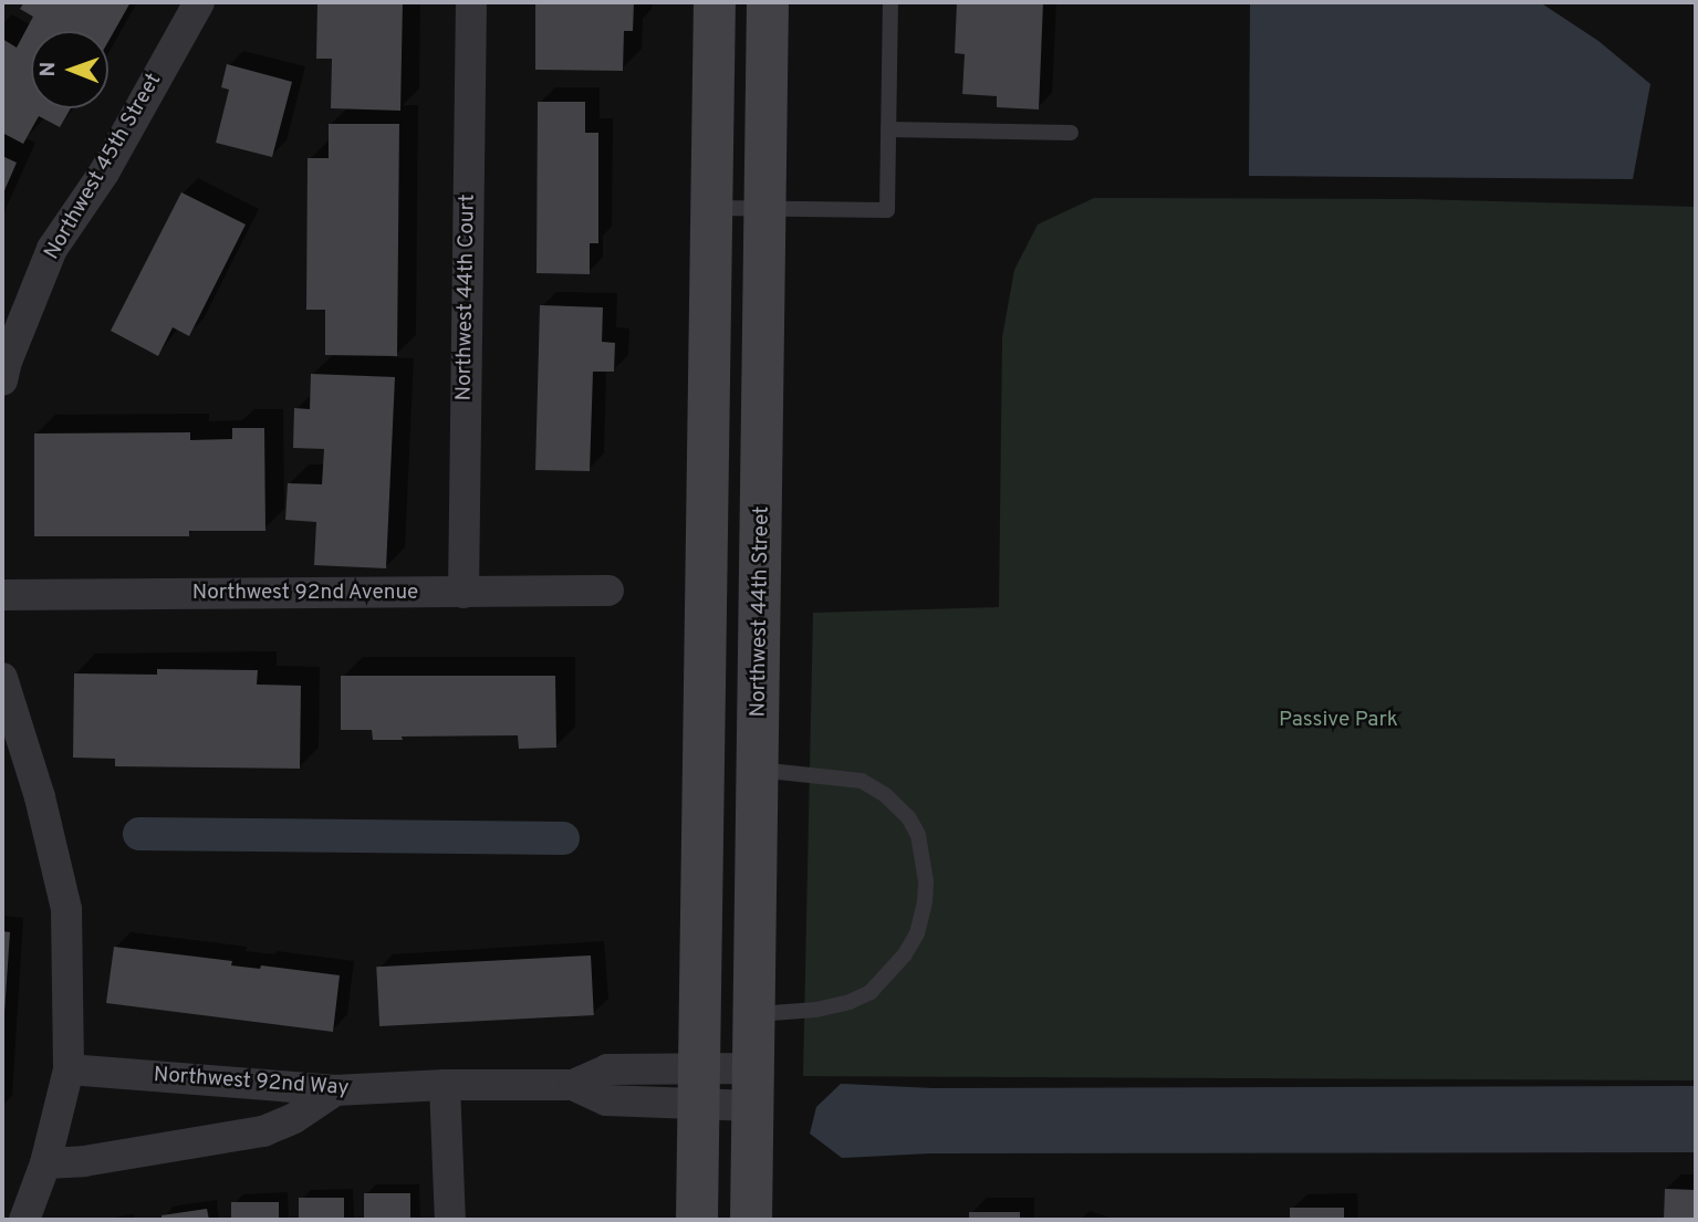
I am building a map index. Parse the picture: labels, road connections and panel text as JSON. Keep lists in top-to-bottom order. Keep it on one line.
{"streets":{"street":["Northwest 45th Street","Northwest 44th Court","Northwest 92nd Avenue","Northwest 44th Street","Northwest 92nd Way"]},"crossings":[["Northwest 44th Court","Northwest 92nd Avenue"],["Northwest 44th Street","Northwest 92nd Way"]],"parks":["Passive Park"],"north":"left"}
